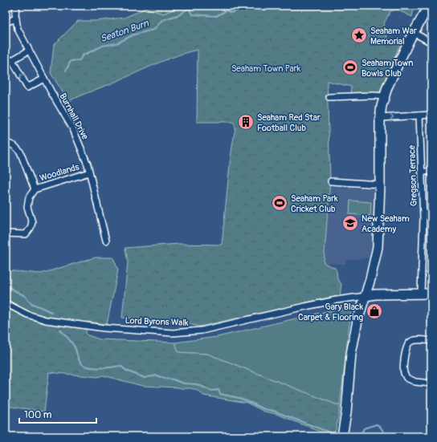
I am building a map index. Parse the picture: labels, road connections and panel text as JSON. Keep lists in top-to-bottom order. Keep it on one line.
{"streets":{"street":["Burnhall Drive","Woodlands","Gregson Terrace","Lord Byrons Walk"]},"crossings":[["Burnhall Drive","Woodlands"]],"water":["Seaton Burn"],"parks":["Seaham Town Park"],"places":{"place":["Seaham War Memorial"],"sports":["Seaham Town Bowls Club","Seaham Park Cricket Club"],"building":["Seaham Red Star Football Club"],"school or university":["New Seaham Academy"],"shop":["Gary Black Carpet & Flooring"]},"scale_bar":"100 m"}
